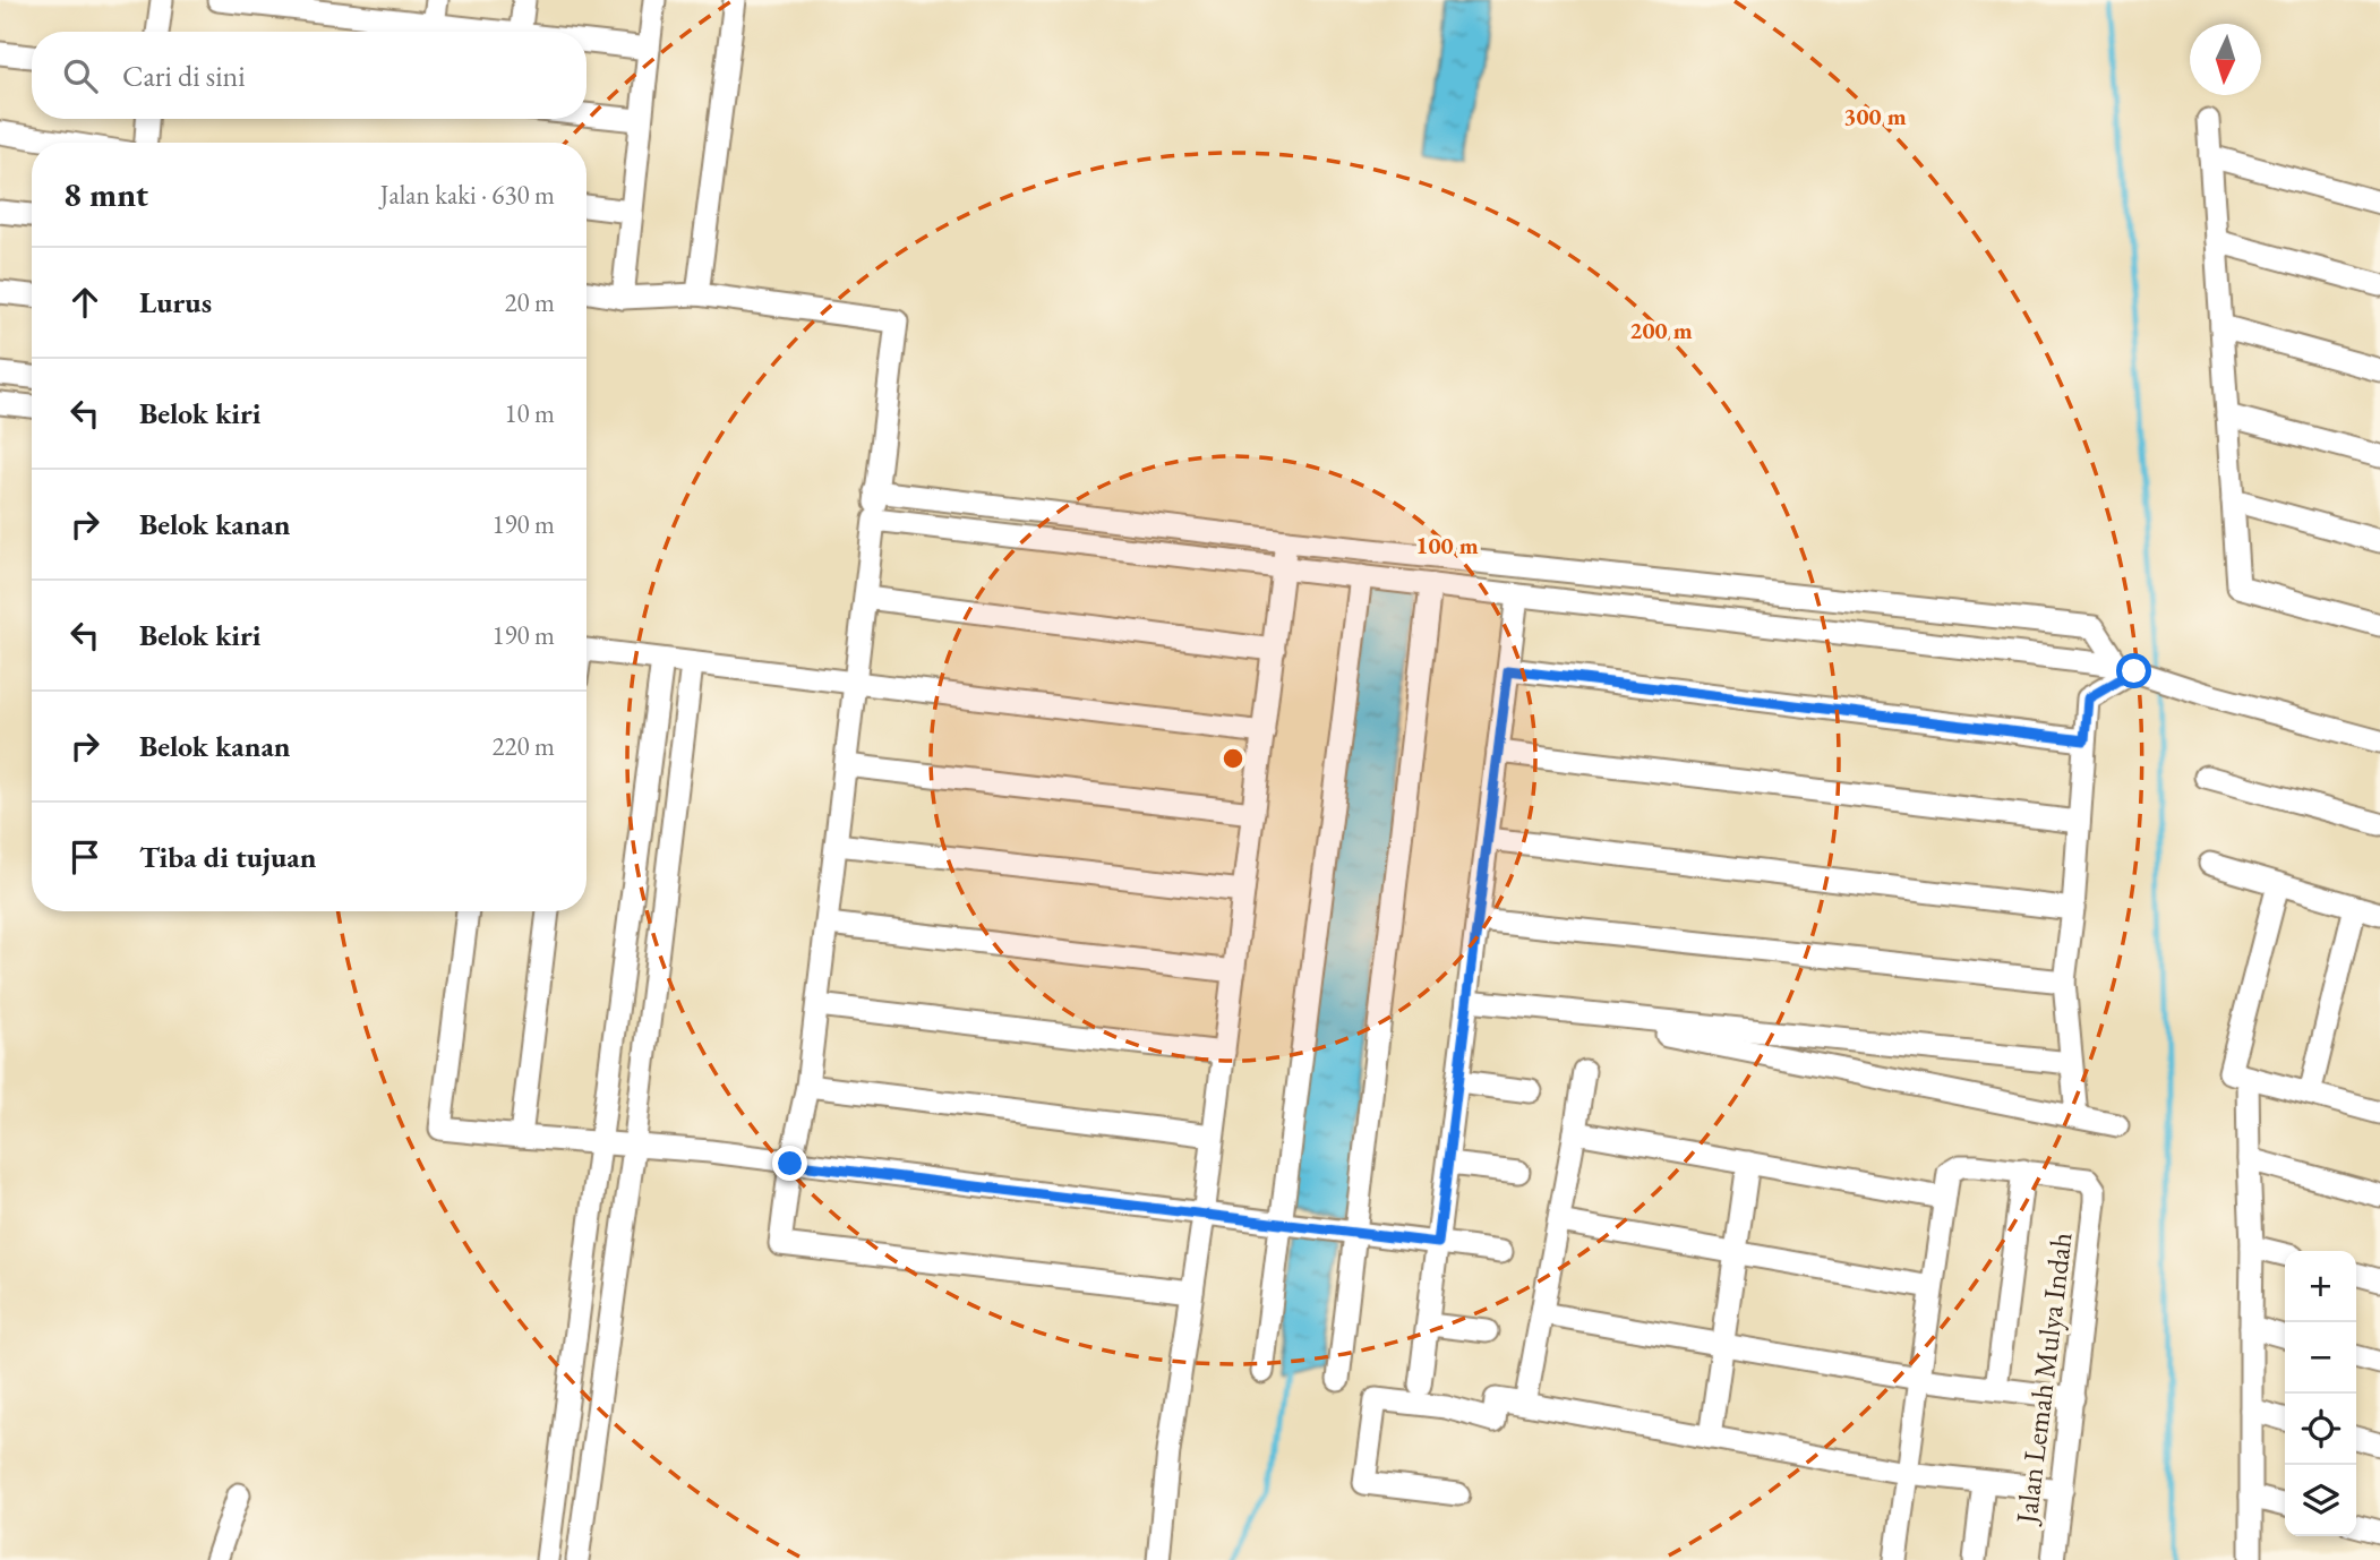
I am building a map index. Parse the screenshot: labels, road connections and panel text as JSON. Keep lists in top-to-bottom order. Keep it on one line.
{"streets":{"street":["Jalan Lemah Mulya Indah"]},"north":"bottom","page":{"search":"Cari di sini","heading":["8 mnt","Jalan kaki · 630 m"],"list":[["Lurus","20 m"],["Belok kiri","10 m"],["Belok kanan","190 m"],["Belok kiri","190 m"],["Belok kanan","220 m"],"Tiba di tujuan"],"map_buttons":["+","−"]},"rings":["300 m","200 m","100 m"]}
